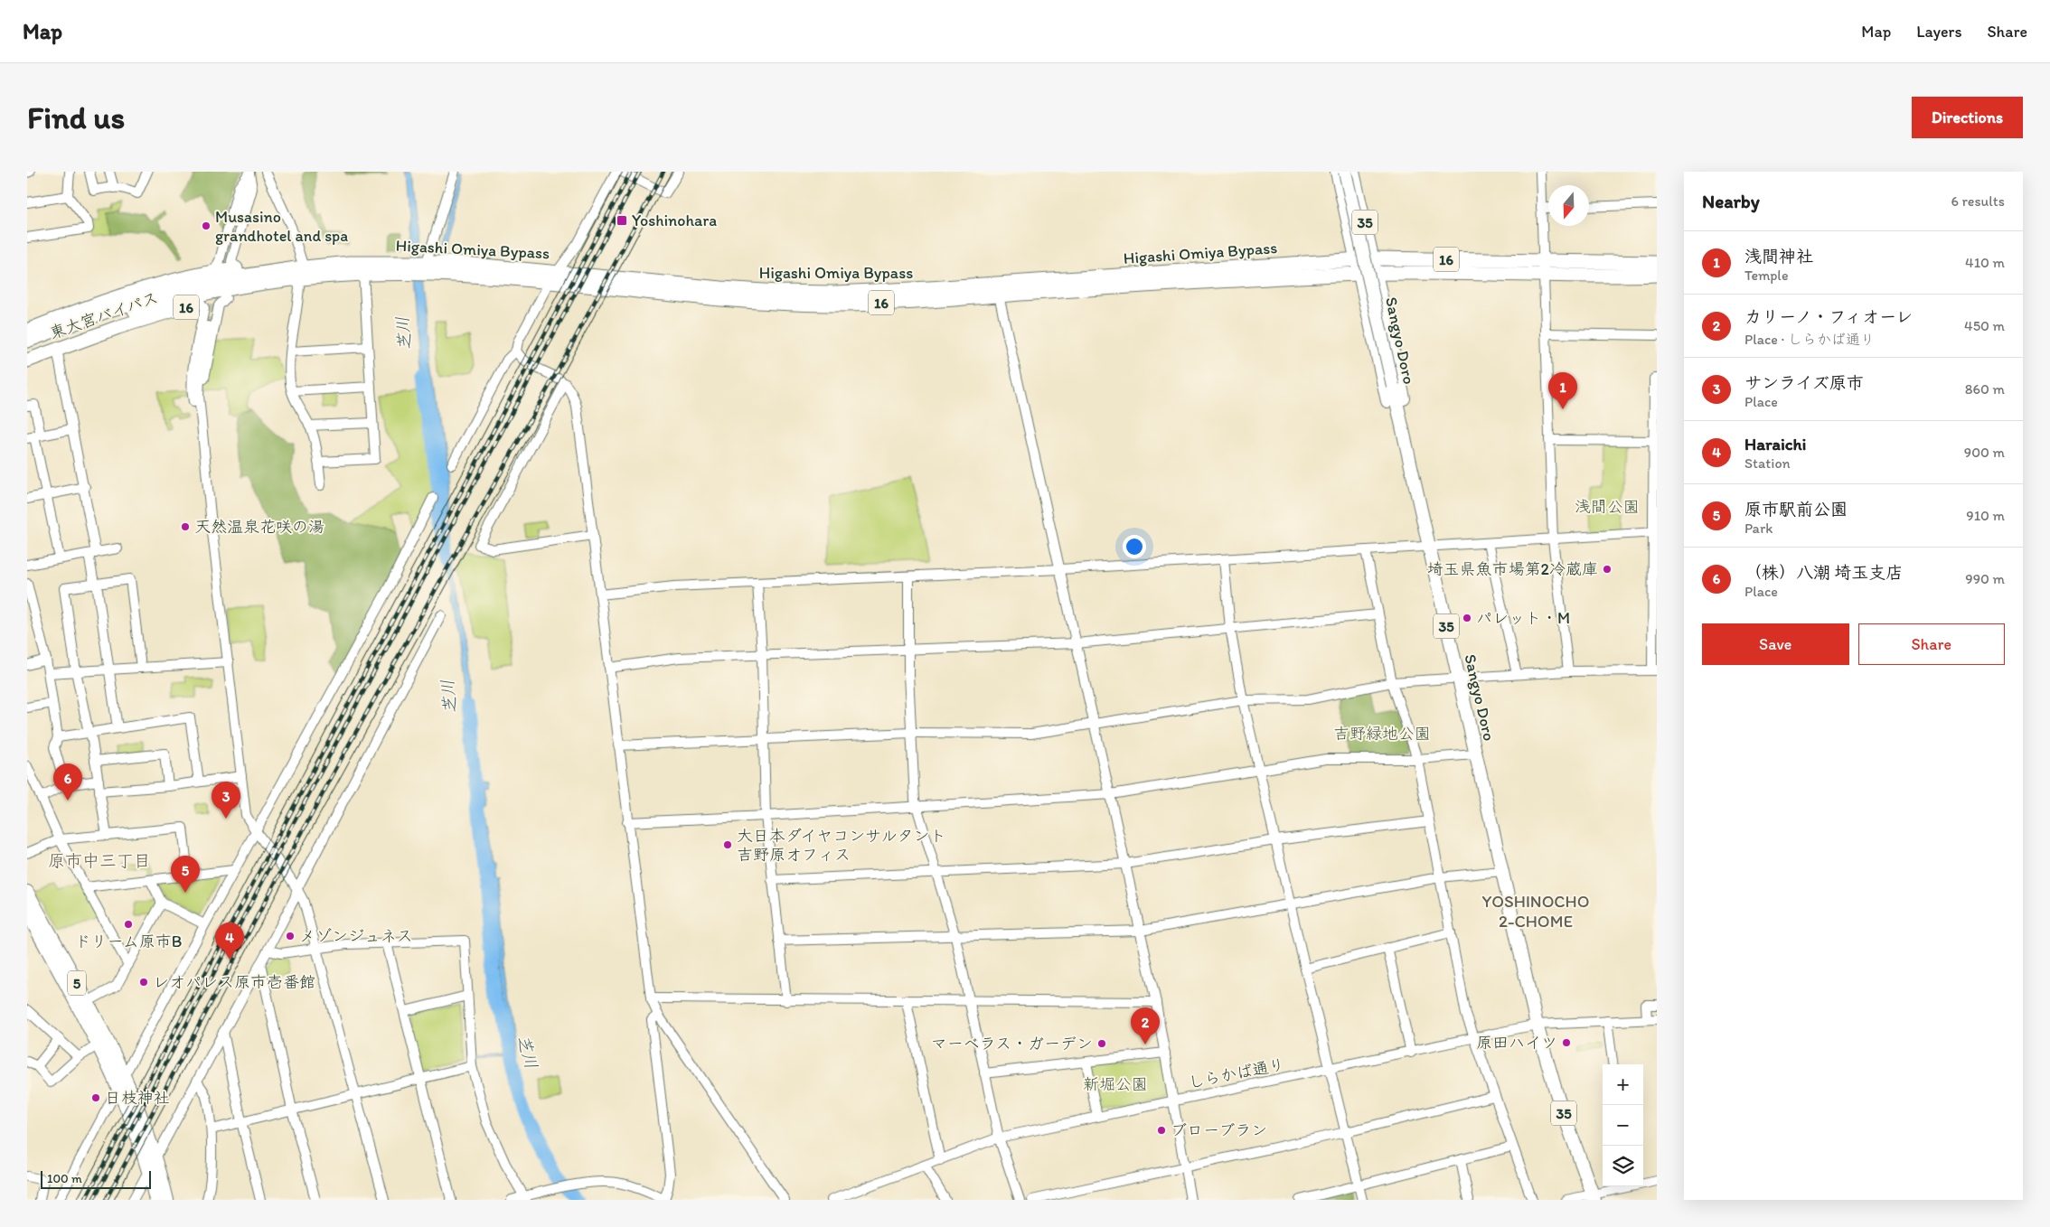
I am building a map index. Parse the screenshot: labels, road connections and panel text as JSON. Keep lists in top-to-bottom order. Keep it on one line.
{"streets":{"highway":["Higashi Omiya Bypass","16","東大宮バイパス"],"main road":["35","Sangyo Doro","5"],"street":["しらかば通り"]},"crossings":[["35","Higashi Omiya Bypass"],["35","Sangyo Doro"],["Higashi Omiya Bypass","東大宮バイパス"],["Sangyo Doro","しらかば通り"]],"districts":["原市中三丁目","YOSHINOCHO 2-CHOME"],"water":["芝川"],"parks":["浅間公園","吉野緑地公園","新堀公園"],"places":{"transit":["Yoshinohara"],"other":["Musasino grandhotel and spa","天然温泉花咲の湯","埼玉県魚市場第2冷蔵庫","パレット・M","大日本ダイヤコンサルタント 吉野原オフィス","ドリーム原市B","メゾンジュネス","レオパレス原市壱番館","原田ハイツ","マーベラス・ガーデン","日枝神社","ブローブラン"]},"scale_bar":"100 m","north":"bottom","page":{"header":"Map","nav":["Map","Layers","Share"],"buttons":["Directions",["Save","Share"]],"title":"Find us","heading":["Nearby","6 results"],"list":[{"mark":"1","name":"浅間神社","note":"Temple","value":"410 m"},{"mark":"2","name":"カリーノ・フィオーレ","note":"Place · しらかば通り","value":"450 m"},{"mark":"3","name":"サンライズ原市","note":"Place","value":"860 m"},{"mark":"4","name":"Haraichi","note":"Station","value":"900 m"},{"mark":"5","name":"原市駅前公園","note":"Park","value":"910 m"},{"mark":"6","name":"（株）八潮 埼玉支店","note":"Place","value":"990 m"}],"pins":["1","6","3","5","4","2"],"map_buttons":["+","−"],"scale":"100 m"}}
